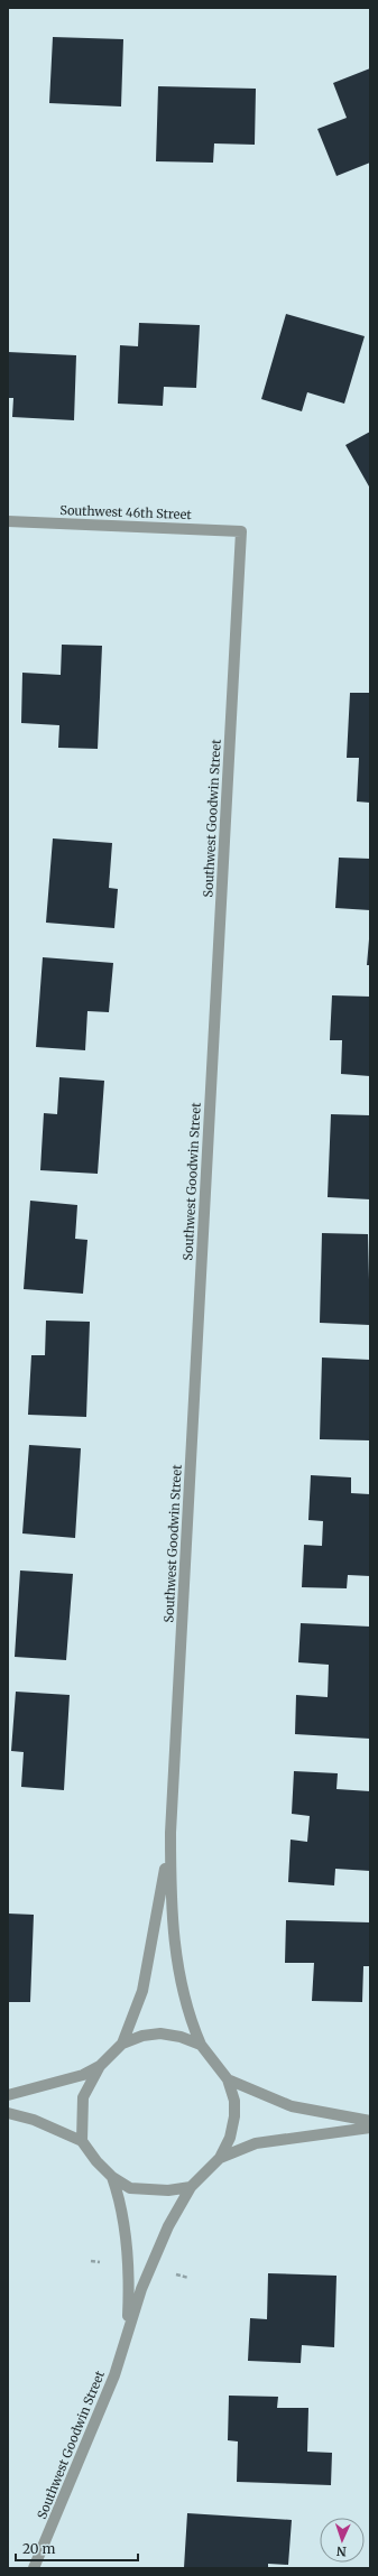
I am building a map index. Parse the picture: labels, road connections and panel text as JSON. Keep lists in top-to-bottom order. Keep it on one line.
{"streets":{"street":["Southwest 46th Street","Southwest Goodwin Street"]},"crossings":[["Southwest 46th Street","Southwest Goodwin Street"]],"scale_bar":"20 m","north":"bottom"}
